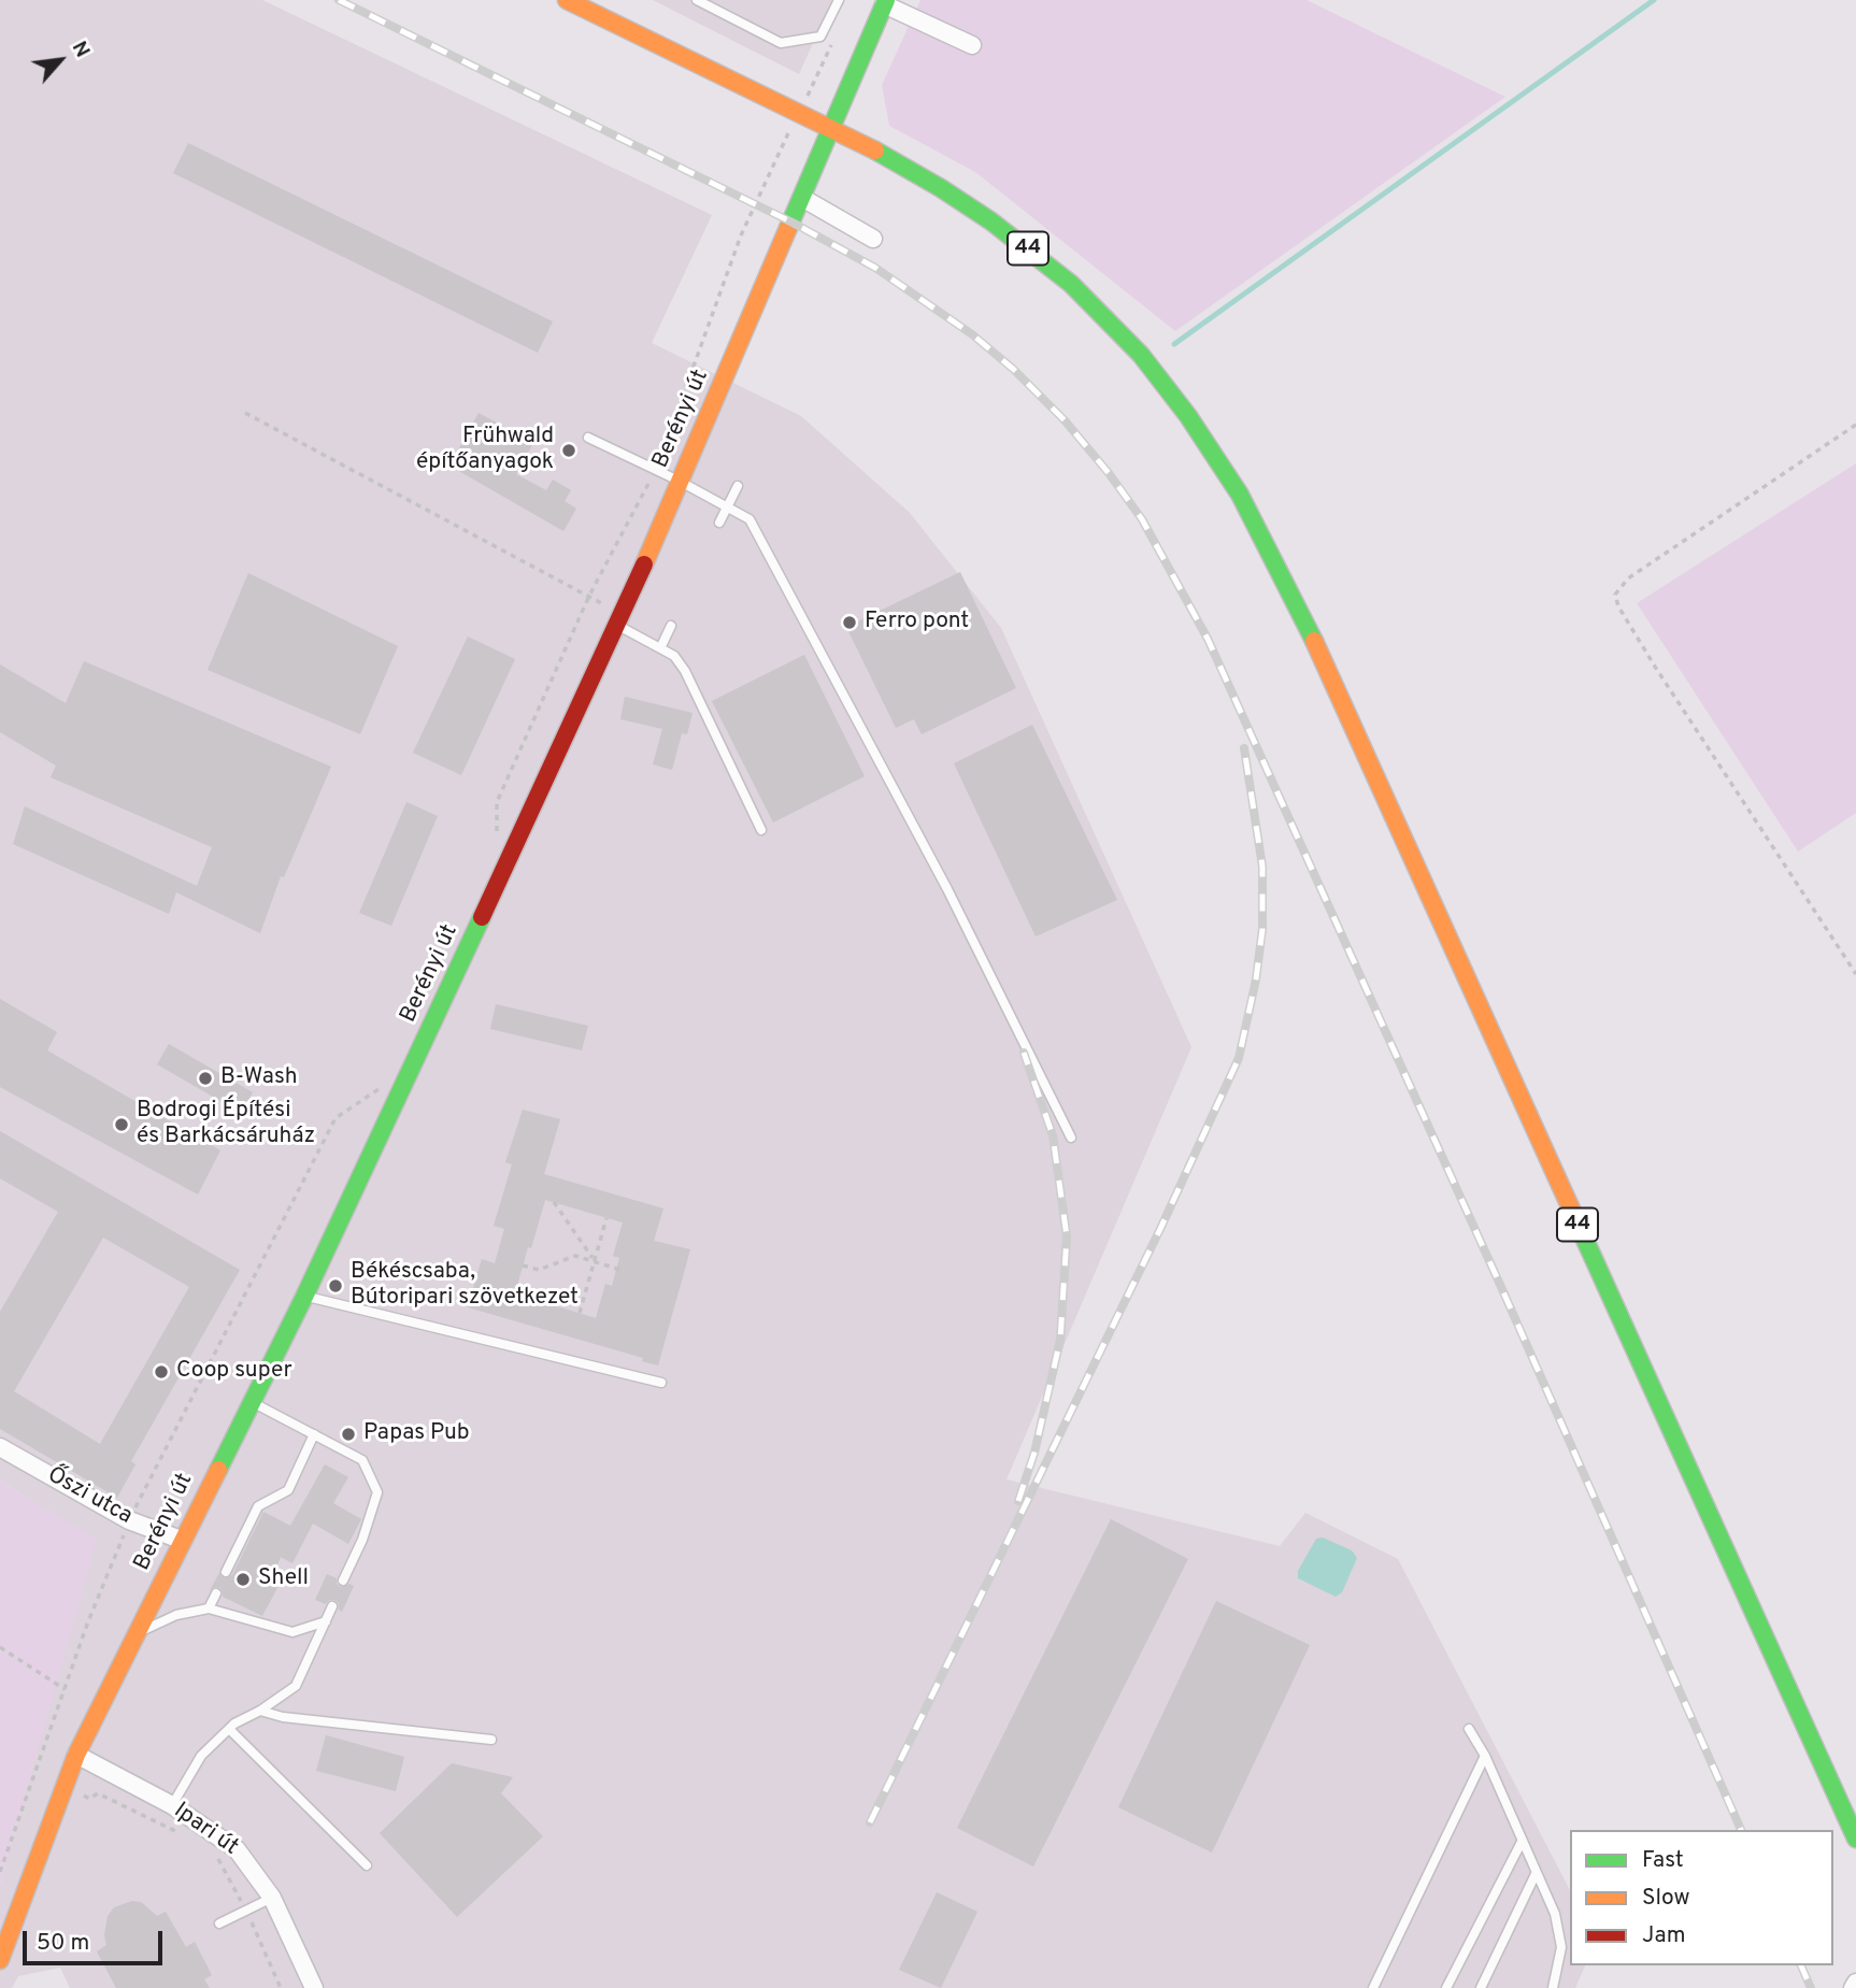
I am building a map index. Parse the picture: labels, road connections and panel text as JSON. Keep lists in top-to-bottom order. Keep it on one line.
{"streets":{"main road":["44","Berényi út"],"street":["Őszi utca","Ipari út"]},"crossings":[["44","Berényi út"],["Berényi út","Őszi utca"],["Berényi út","Ipari út"]],"places":["Frühwald építőanyagok","Ferro pont","B-Wash","Bodrogi Építési és Barkácsáruház","Békéscsaba, Bútoripari szövetkezet","Coop super","Papas Pub","Shell"],"legend":["Fast","Slow","Jam"],"scale_bar":"50 m","north":"top right"}
